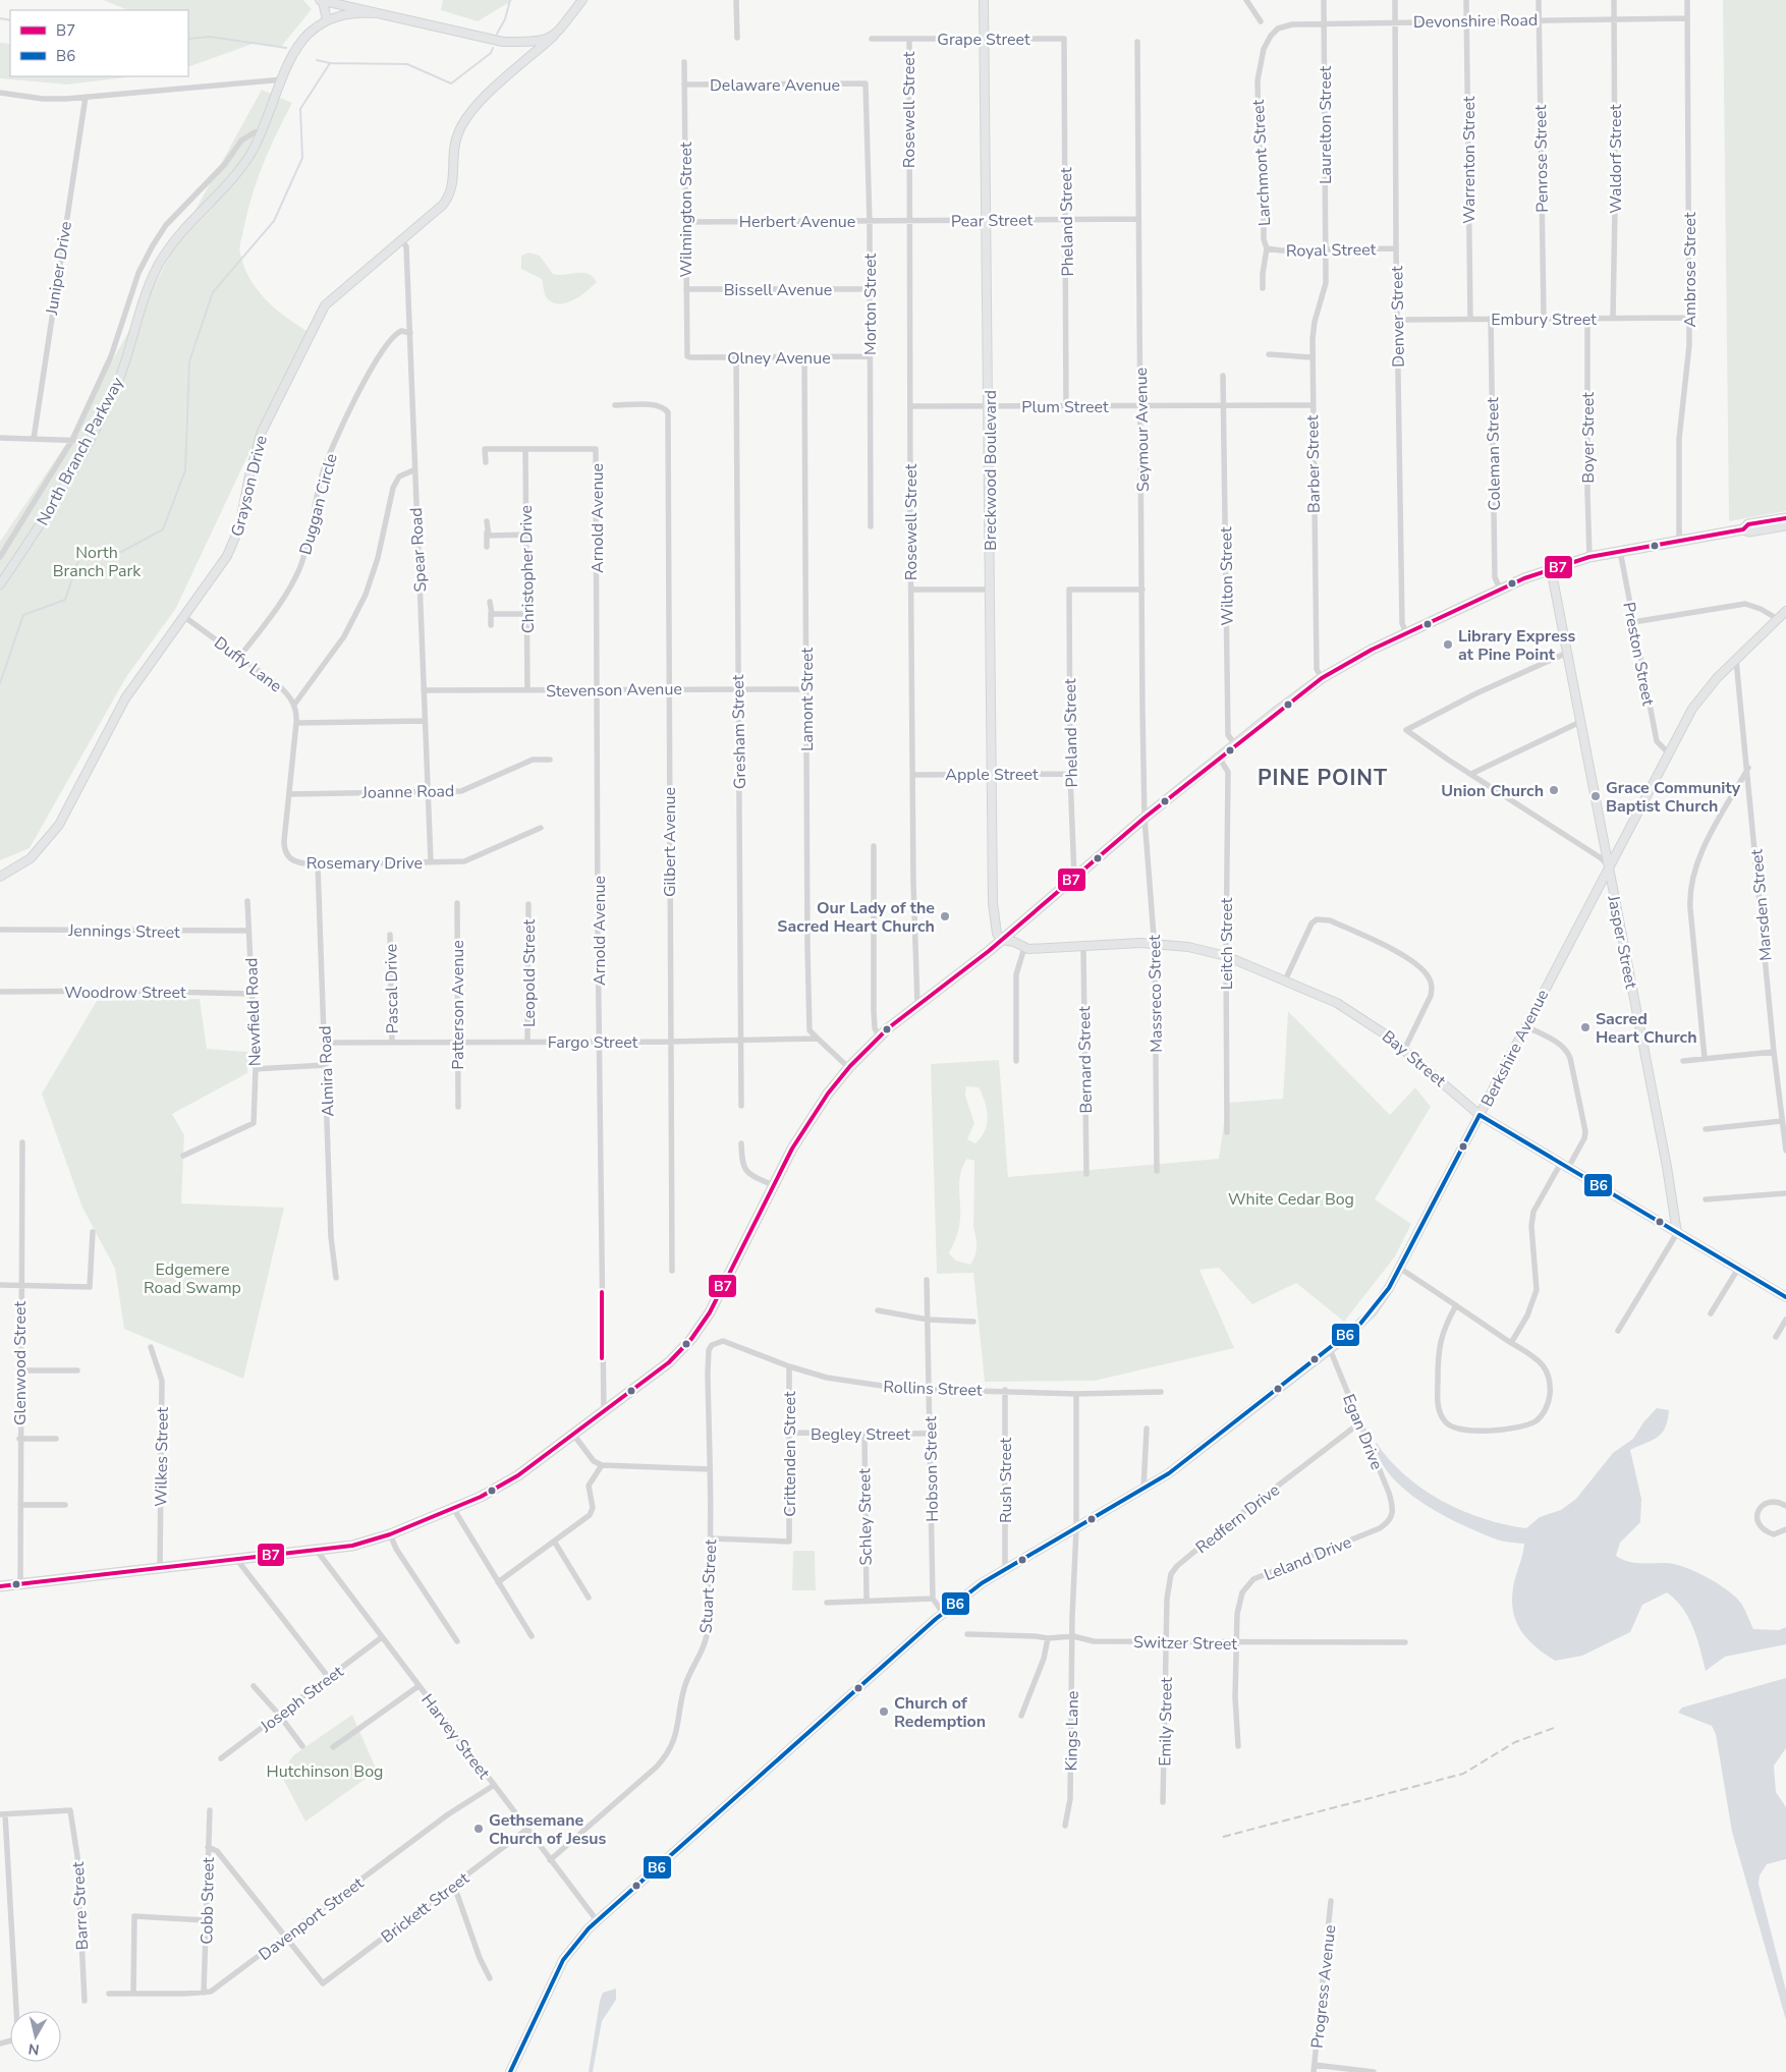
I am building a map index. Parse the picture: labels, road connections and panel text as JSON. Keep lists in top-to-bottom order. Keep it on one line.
{"streets":{"main road":["North Branch Parkway","Breckwood Boulevard","Grayson Drive","Jasper Street","Berkshire Avenue","Bay Street"],"street":["Devonshire Road","Grape Street","Delaware Avenue","Rosewell Street","Laurelton Street","Penrose Street","Waldorf Street","Warrenton Street","Larchmont Street","Wilmington Street","Pear Street","Herbert Avenue","Pheland Street","Royal Street","Juniper Drive","Ambrose Street","Bissell Avenue","Morton Street","Denver Street","Embury Street","Olney Avenue","Plum Street","Seymour Avenue","Boyer Street","Coleman Street","Barber Street","Duggan Circle","Arnold Avenue","Spear Road","Christopher Drive","Wilton Street","Preston Street","Duffy Lane","Stevenson Avenue","Lamont Street","Gresham Street","Apple Street","Joanne Road","Gilbert Avenue","Rosemary Drive","Marsden Street","Jennings Street","Leitch Street","Leopold Street","Pascal Drive","Woodrow Street","Massreco Street","Patterson Avenue","Newfield Road","Fargo Street","Bernard Street","Almira Road","Glenwood Street","Rollins Street","Egan Drive","Begley Street","Crittenden Street","Wilkes Street","Hobson Street","Rush Street","Schley Street","Redfern Drive","Leland Drive","Stuart Street","Switzer Street","Joseph Street","Emily Street","Kings Lane","Harvey Street","Cobb Street","Barre Street","Brickett Street","Davenport Street","Progress Avenue"]},"crossings":[["Devonshire Road","Laurelton Street"],["Devonshire Road","Penrose Street"],["Devonshire Road","Waldorf Street"],["Devonshire Road","Warrenton Street"],["Devonshire Road","Larchmont Street"],["Devonshire Road","Ambrose Street"],["Devonshire Road","Denver Street"],["Grape Street","Rosewell Street"],["Grape Street","Pheland Street"],["Grape Street","Breckwood Boulevard"],["Delaware Avenue","Wilmington Street"],["Delaware Avenue","Morton Street"],["Rosewell Street","Pear Street"],["Rosewell Street","Herbert Avenue"],["Rosewell Street","Plum Street"],["Rosewell Street","Apple Street"],["Laurelton Street","Royal Street"],["Laurelton Street","Barber Street"],["Penrose Street","Embury Street"],["Waldorf Street","Embury Street"],["Warrenton Street","Embury Street"],["Larchmont Street","Royal Street"],["Wilmington Street","Herbert Avenue"],["Wilmington Street","Bissell Avenue"],["Wilmington Street","Olney Avenue"],["Pear Street","Herbert Avenue"],["Pear Street","Pheland Street"],["Pear Street","Seymour Avenue"],["Pear Street","Breckwood Boulevard"],["Herbert Avenue","Morton Street"],["Pheland Street","Plum Street"],["Pheland Street","Seymour Avenue"],["Pheland Street","Apple Street"],["Royal Street","Denver Street"],["Royal Street","Barber Street"],["Ambrose Street","Embury Street"],["Bissell Avenue","Morton Street"],["Morton Street","Olney Avenue"],["Denver Street","Embury Street"],["Embury Street","Boyer Street"],["Embury Street","Coleman Street"],["Olney Avenue","Lamont Street"],["Olney Avenue","Gresham Street"],["Plum Street","Seymour Avenue"],["Plum Street","Barber Street"],["Plum Street","Breckwood Boulevard"],["Plum Street","Wilton Street"],["Seymour Avenue","Massreco Street"],["Breckwood Boulevard","Apple Street"],["Breckwood Boulevard","Bay Street"],["Grayson Drive","Spear Road"],["Grayson Drive","Duffy Lane"],["Duggan Circle","Spear Road"],["Duggan Circle","Duffy Lane"],["Arnold Avenue","Christopher Drive"],["Arnold Avenue","Stevenson Avenue"],["Arnold Avenue","Fargo Street"],["Spear Road","Stevenson Avenue"],["Spear Road","Joanne Road"],["Spear Road","Rosemary Drive"],["Christopher Drive","Stevenson Avenue"],["Preston Street","Berkshire Avenue"],["Duffy Lane","Rosemary Drive"],["Stevenson Avenue","Lamont Street"],["Stevenson Avenue","Gresham Street"],["Stevenson Avenue","Gilbert Avenue"],["Lamont Street","Fargo Street"],["Gresham Street","Fargo Street"],["Joanne Road","Rosemary Drive"],["Gilbert Avenue","Fargo Street"],["Rosemary Drive","Almira Road"],["Marsden Street","Berkshire Avenue"],["Jennings Street","Newfield Road"],["Jasper Street","Berkshire Avenue"],["Jasper Street","Bay Street"],["Leitch Street","Bay Street"],["Leopold Street","Fargo Street"],["Pascal Drive","Fargo Street"],["Woodrow Street","Newfield Road"],["Massreco Street","Bay Street"],["Patterson Avenue","Fargo Street"],["Fargo Street","Almira Road"],["Berkshire Avenue","Bay Street"],["Berkshire Avenue","Egan Drive"],["Berkshire Avenue","Rush Street"],["Berkshire Avenue","Kings Lane"],["Berkshire Avenue","Harvey Street"],["Bay Street","Bernard Street"],["Rollins Street","Crittenden Street"],["Rollins Street","Hobson Street"],["Rollins Street","Rush Street"],["Rollins Street","Stuart Street"],["Rollins Street","Kings Lane"],["Egan Drive","Redfern Drive"],["Egan Drive","Leland Drive"],["Begley Street","Crittenden Street"],["Begley Street","Hobson Street"],["Begley Street","Schley Street"],["Crittenden Street","Stuart Street"],["Redfern Drive","Switzer Street"],["Redfern Drive","Emily Street"],["Leland Drive","Switzer Street"],["Stuart Street","Harvey Street"],["Switzer Street","Emily Street"],["Switzer Street","Kings Lane"],["Joseph Street","Harvey Street"],["Harvey Street","Brickett Street"],["Harvey Street","Davenport Street"],["Cobb Street","Davenport Street"],["Brickett Street","Davenport Street"]],"districts":["PINE POINT"],"parks":["North Branch Park","White Cedar Bog","Edgemere Road Swamp","Hutchinson Bog"],"places":["Library Express at Pine Point","Union Church","Grace Community Baptist Church","Our Lady of the Sacred Heart Church","Sacred Heart Church","Church of Redemption","Gethsemane Church of Jesus"],"lines":["transit line B7","transit line B6"],"legend":["B7","B6"],"north":"bottom"}
